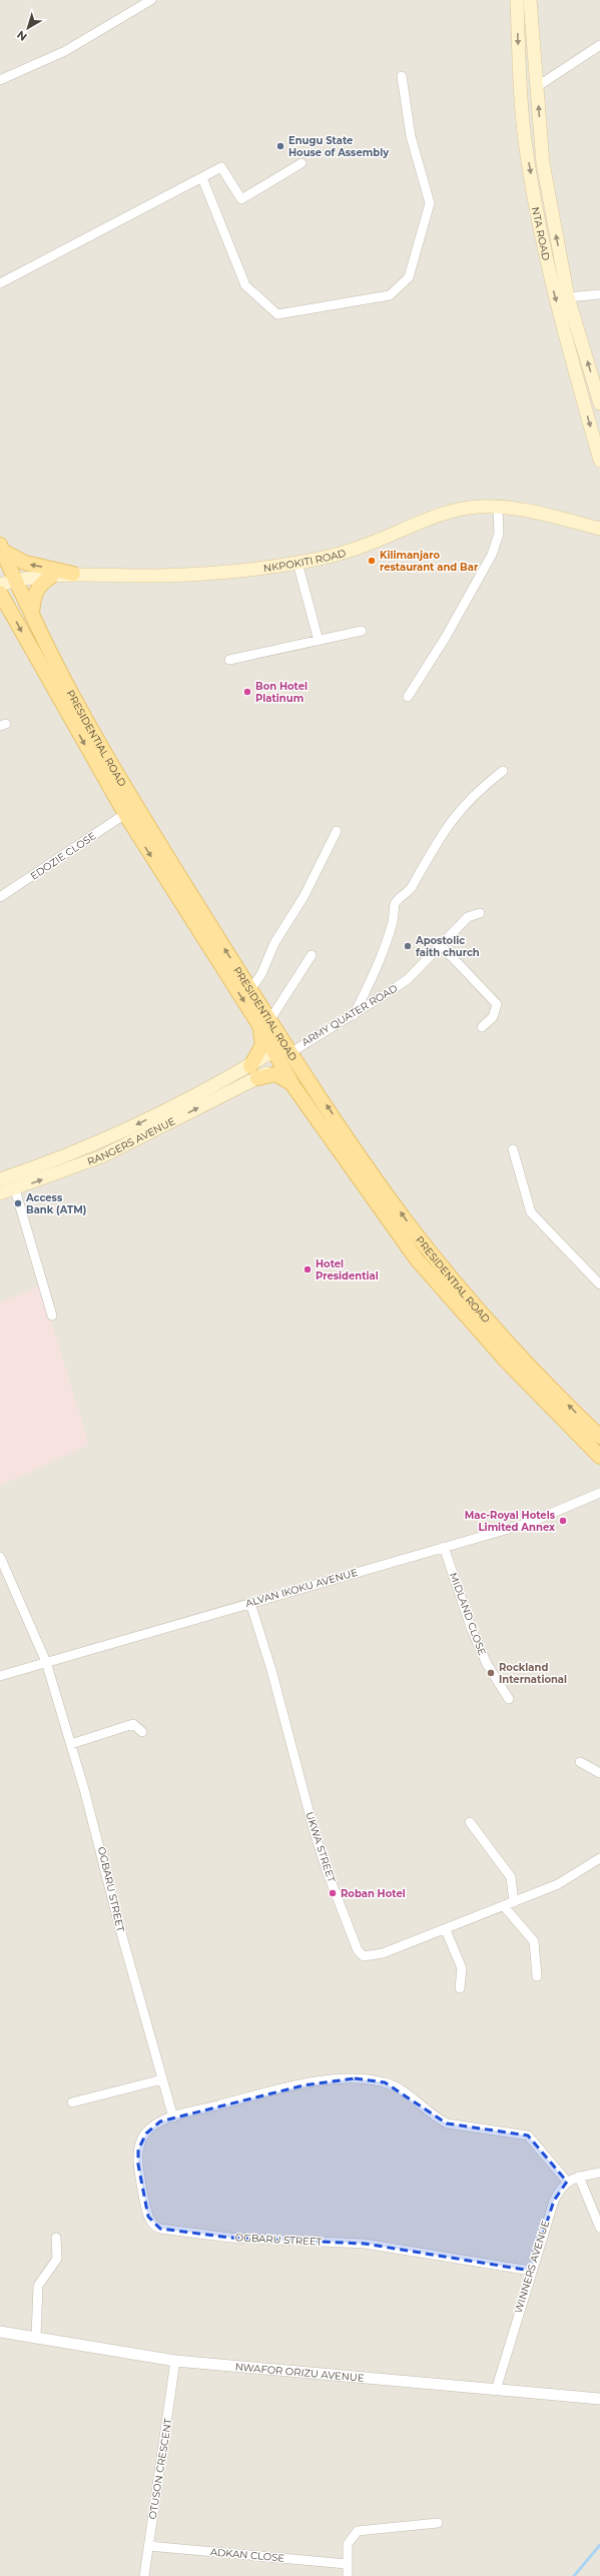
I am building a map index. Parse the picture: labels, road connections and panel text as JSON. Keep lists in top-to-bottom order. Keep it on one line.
{"streets":{"main road":["NTA ROAD","NKPOKITI ROAD","PRESIDENTIAL ROAD","RANGERS AVENUE"],"street":["EDOZIE CLOSE","ARMY QUATER ROAD","ALVAN IKOKU AVENUE","MIDLAND CLOSE","UKWA STREET","OGBARU STREET","WINNERS AVENUE","NWAFOR ORIZU AVENUE","OTUSON CRESCENT","ADKAN CLOSE"]},"crossings":[["NKPOKITI ROAD","PRESIDENTIAL ROAD"],["PRESIDENTIAL ROAD","EDOZIE CLOSE"],["PRESIDENTIAL ROAD","ARMY QUATER ROAD"],["ALVAN IKOKU AVENUE","MIDLAND CLOSE"],["ALVAN IKOKU AVENUE","UKWA STREET"],["ALVAN IKOKU AVENUE","OGBARU STREET"],["OGBARU STREET","WINNERS AVENUE"],["WINNERS AVENUE","NWAFOR ORIZU AVENUE"],["NWAFOR ORIZU AVENUE","OTUSON CRESCENT"],["OTUSON CRESCENT","ADKAN CLOSE"]],"places":["Enugu State House of Assembly","Kilimanjaro restaurant and Bar","Bon Hotel Platinum","Apostolic faith church","Access Bank (ATM)","Hotel Presidential","Mac-Royal Hotels Limited Annex","Rockland International","Roban Hotel"],"north":"bottom left"}
